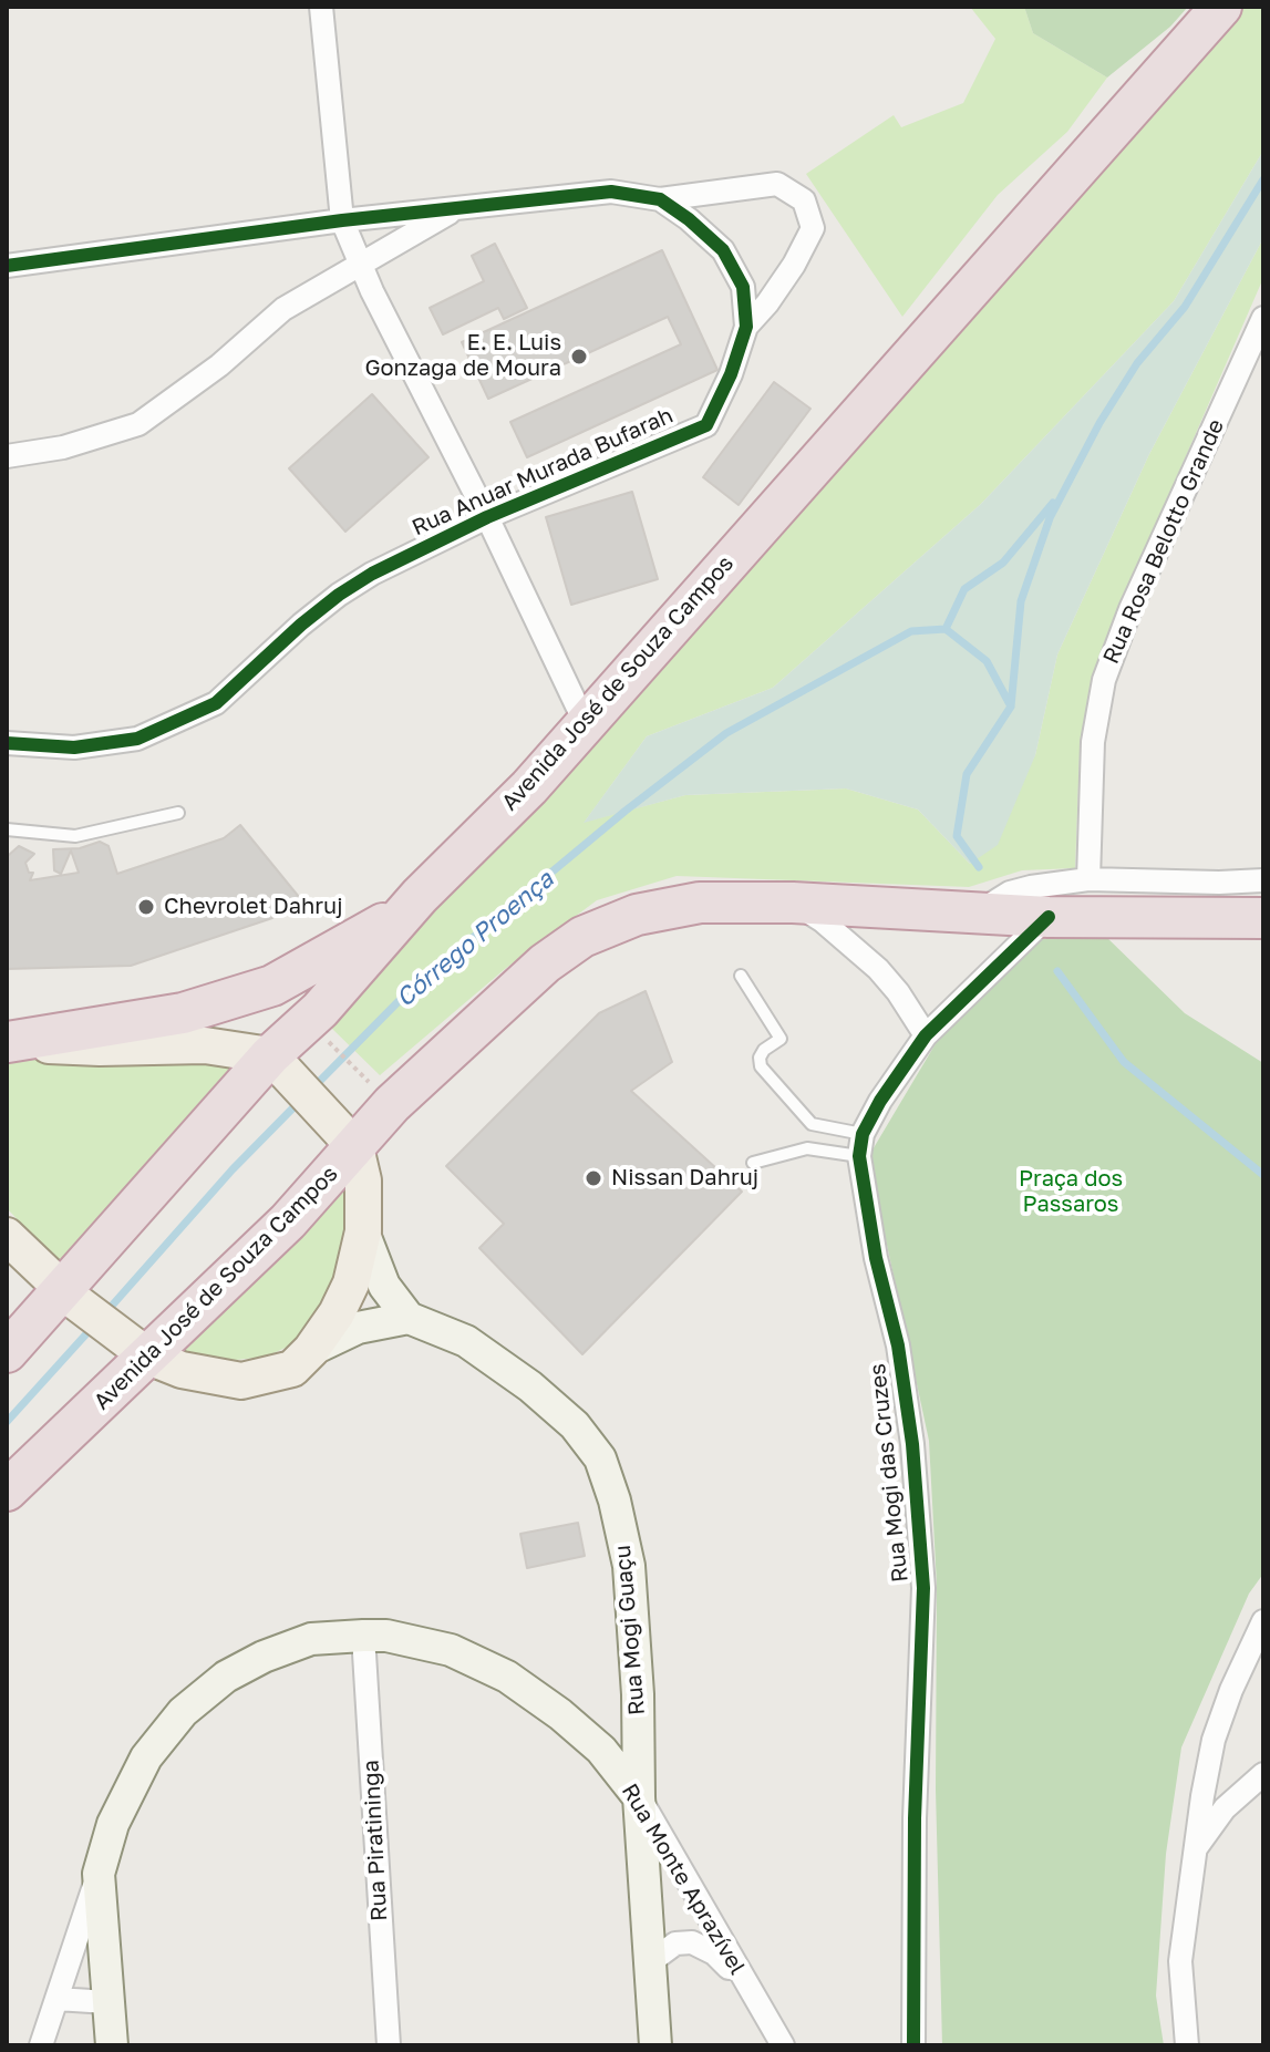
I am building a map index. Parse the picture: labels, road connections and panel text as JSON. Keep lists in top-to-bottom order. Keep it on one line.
{"streets":{"highway":["Avenida José de Souza Campos"],"main road":["Rua Mogi Guaçu","Rua Monte Aprazível"],"street":["Rua Anuar Murada Bufarah","Rua Rosa Belotto Grande","Rua Mogi das Cruzes","Rua Piratininga"]},"crossings":[["Rua Mogi Guaçu","Rua Monte Aprazível"],["Rua Piratininga","Rua Monte Aprazível"]],"water":["Córrego Proença"],"parks":["Praça dos Passaros"],"places":["E. E. Luis Gonzaga de Moura","Chevrolet Dahruj","Nissan Dahruj"]}
